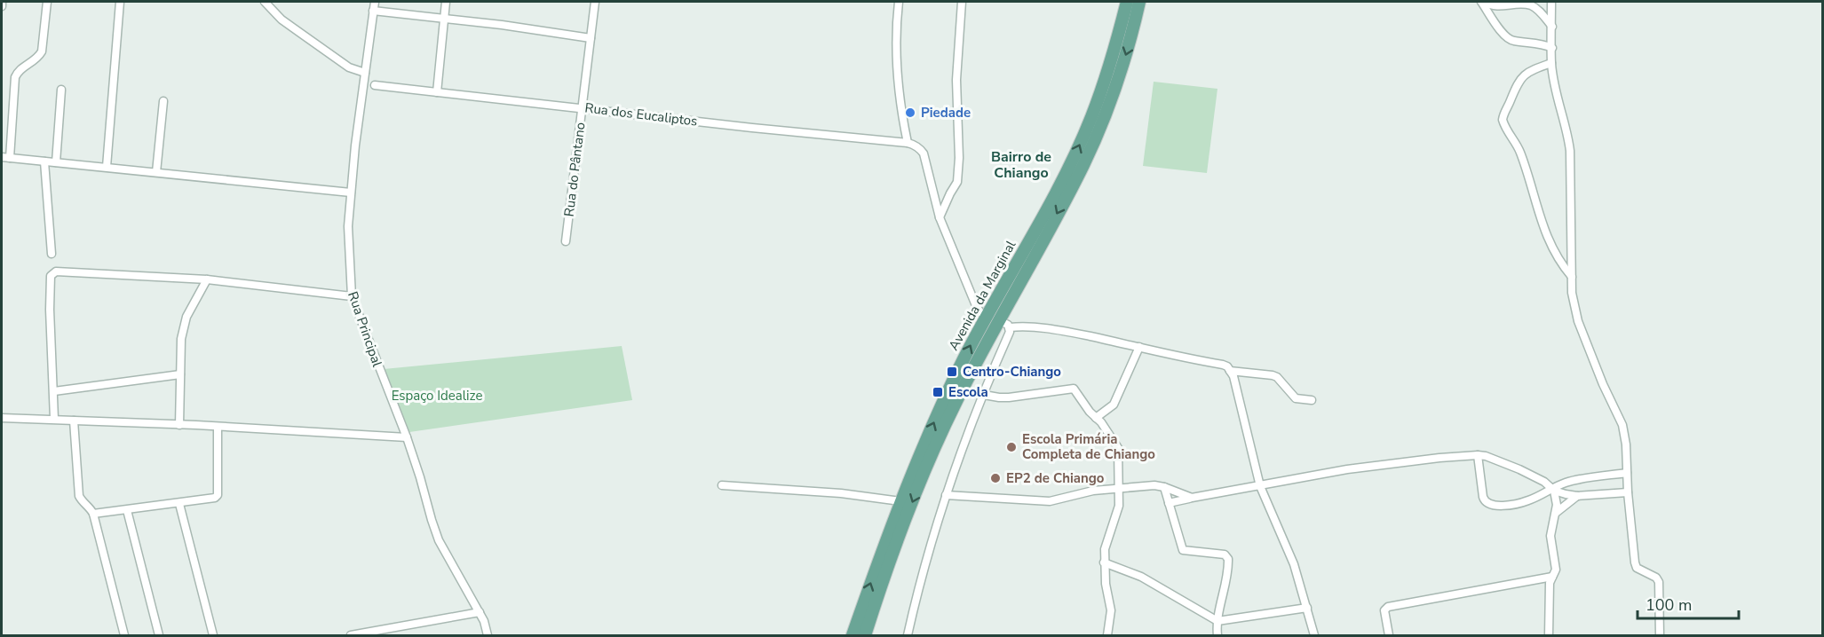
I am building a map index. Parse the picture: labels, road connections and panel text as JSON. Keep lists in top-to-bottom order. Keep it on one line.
{"streets":{"main road":["Avenida da Marginal"],"street":["Rua dos Eucaliptos","Rua do Pântano","Rua Principal"]},"crossings":[["Rua dos Eucaliptos","Rua do Pântano"]],"districts":["Bairro de Chiango"],"parks":["Espaço Idealize"],"places":{"other":["Piedade","Escola Primária Completa de Chiango","EP2 de Chiango"],"transit":["Centro-Chiango","Escola"]},"scale_bar":"100 m"}
